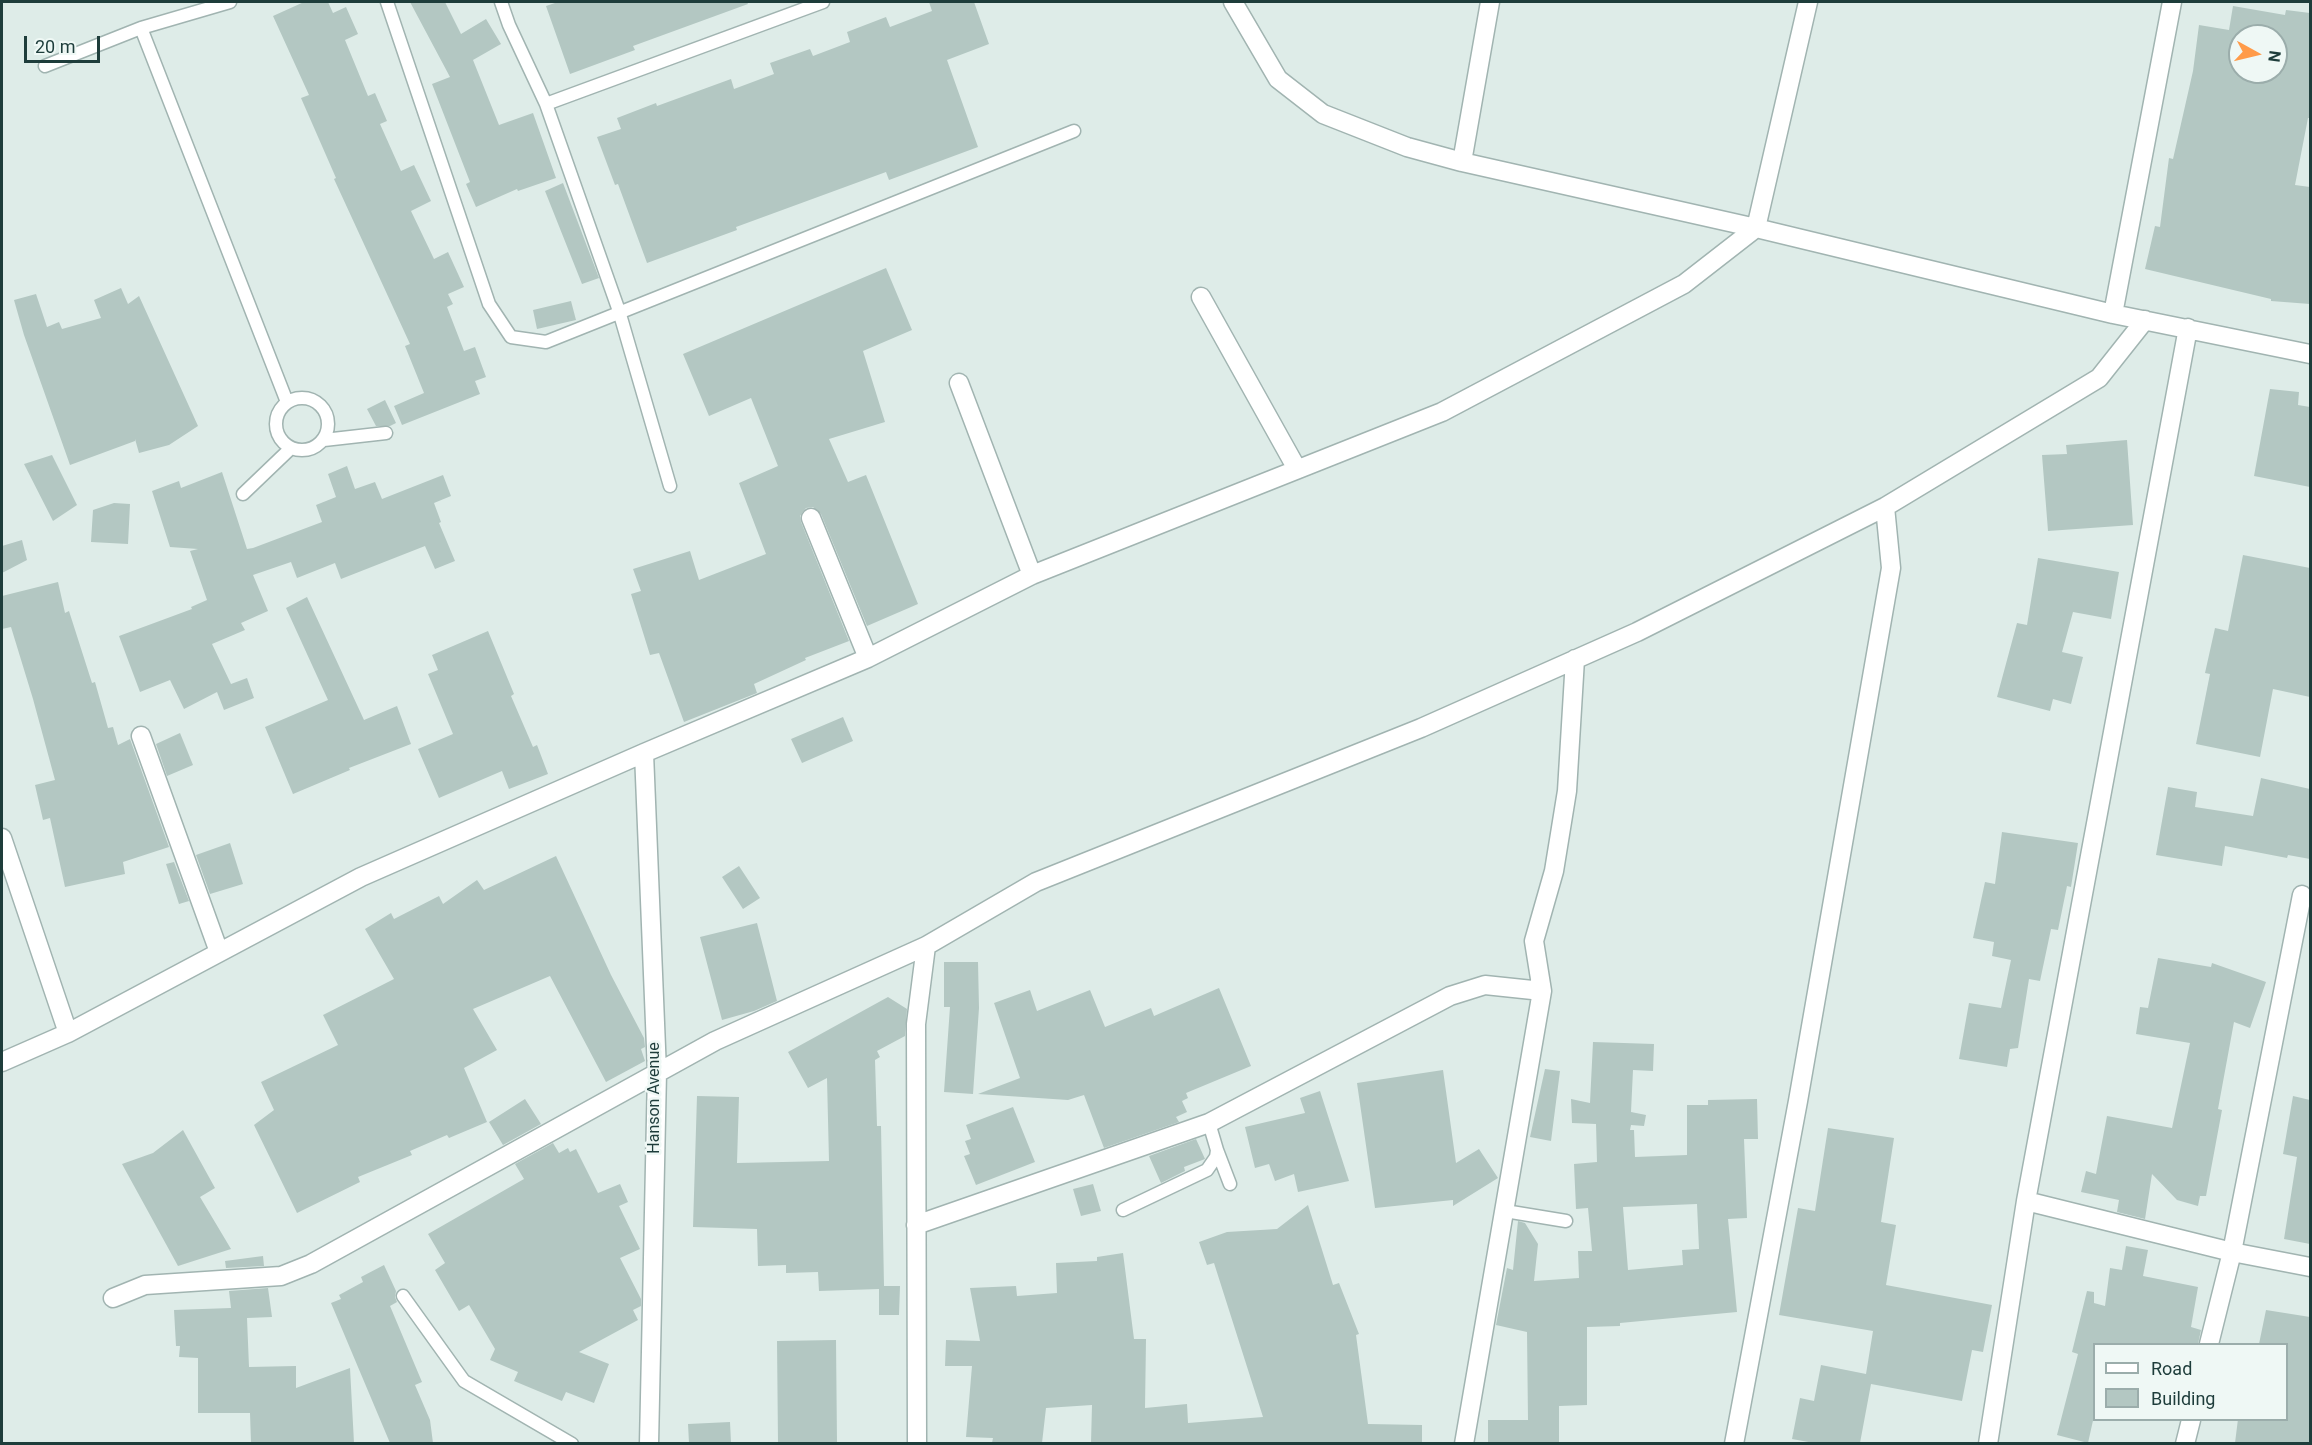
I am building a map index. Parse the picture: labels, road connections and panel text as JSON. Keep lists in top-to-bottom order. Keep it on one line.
{"streets":{"street":["Hanson Avenue"]},"legend":["Road","Building"],"scale_bar":"20 m","north":"right"}
